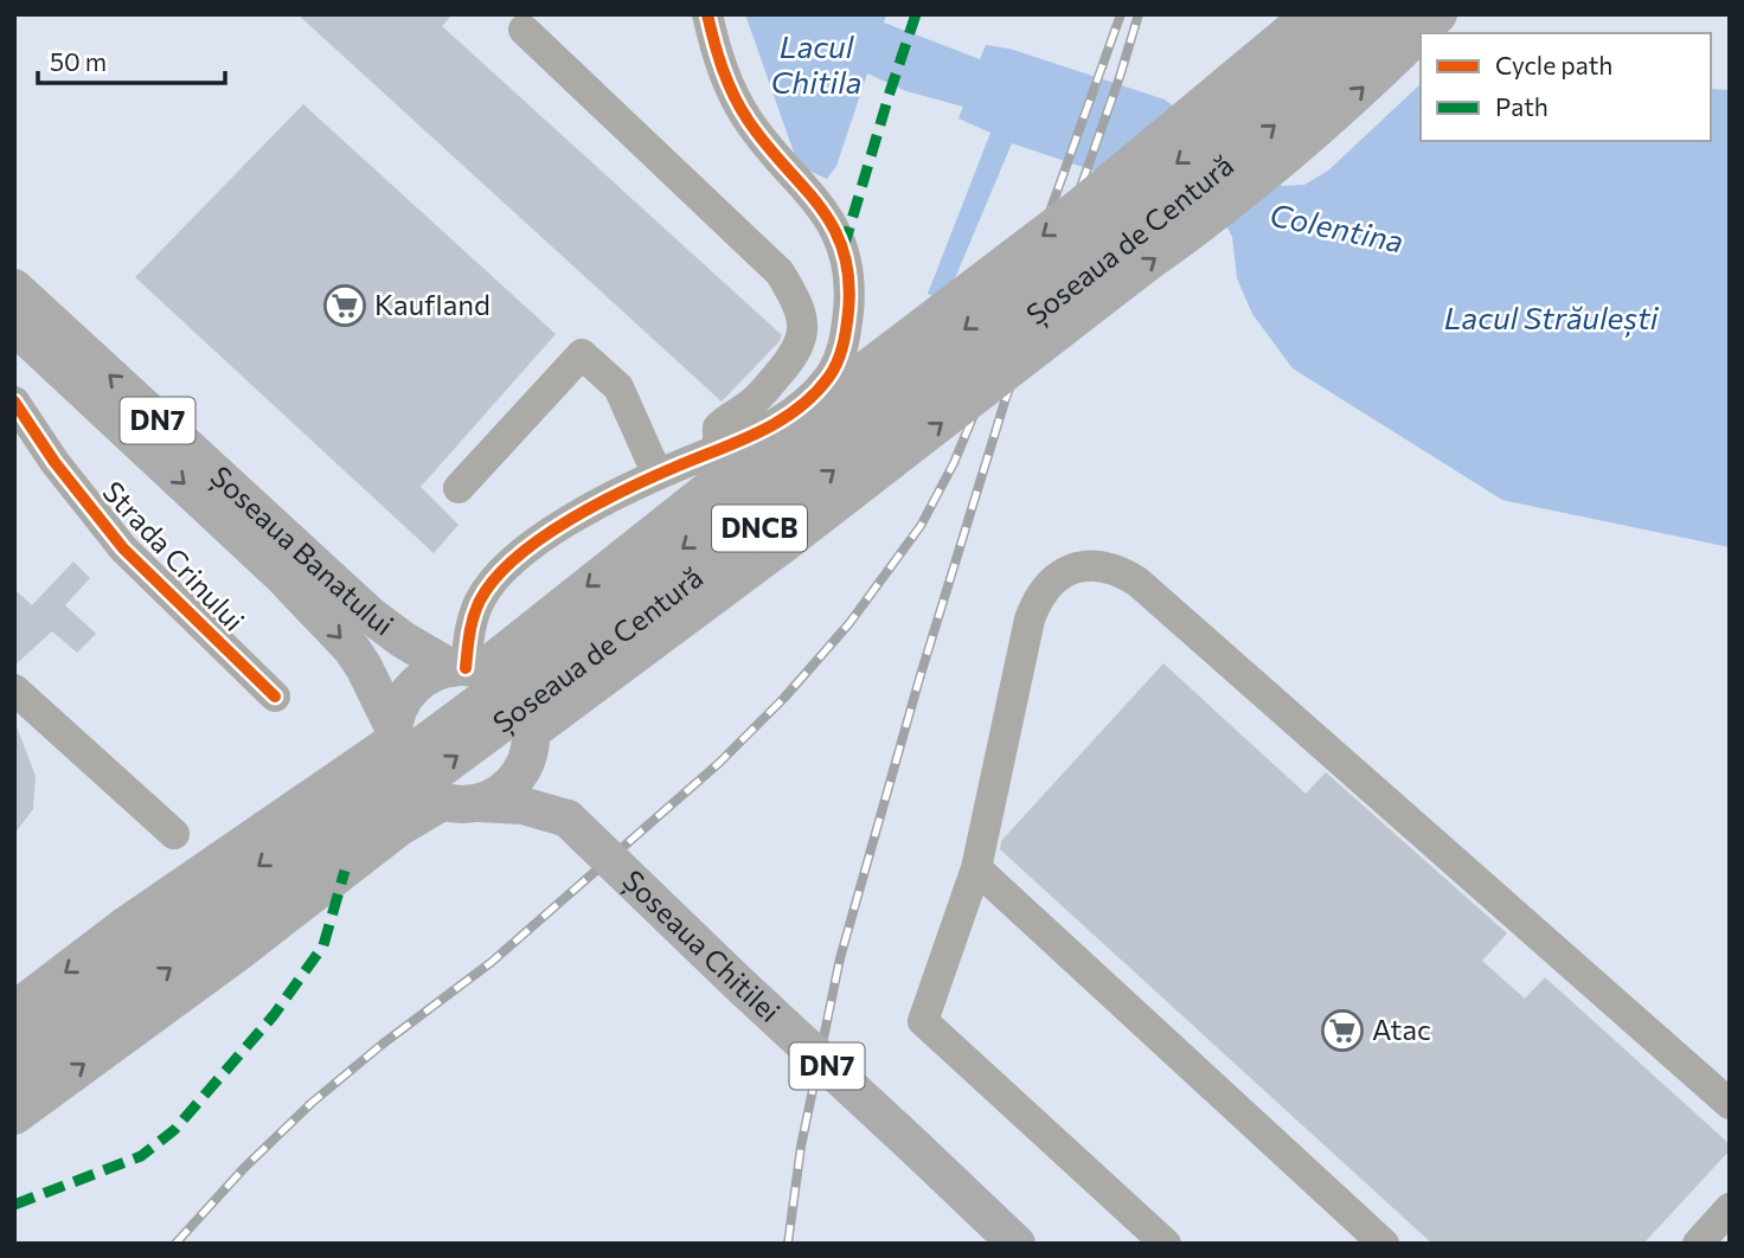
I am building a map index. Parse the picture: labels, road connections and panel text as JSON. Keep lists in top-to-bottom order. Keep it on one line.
{"streets":{"main road":["Șoseaua de Centură","DN7","DNCB","Șoseaua Banatului","Șoseaua Chitilei"],"street":["Strada Crinului"]},"crossings":[["DN7","Șoseaua Banatului"],["DN7","Șoseaua Chitilei"],["Șoseaua Banatului","Șoseaua Chitilei"]],"water":["Lacul Chitila","Colentina","Lacul Străulești"],"places":{"supermarket":["Kaufland","Atac"]},"legend":["Cycle path","Path"],"scale_bar":"50 m"}
